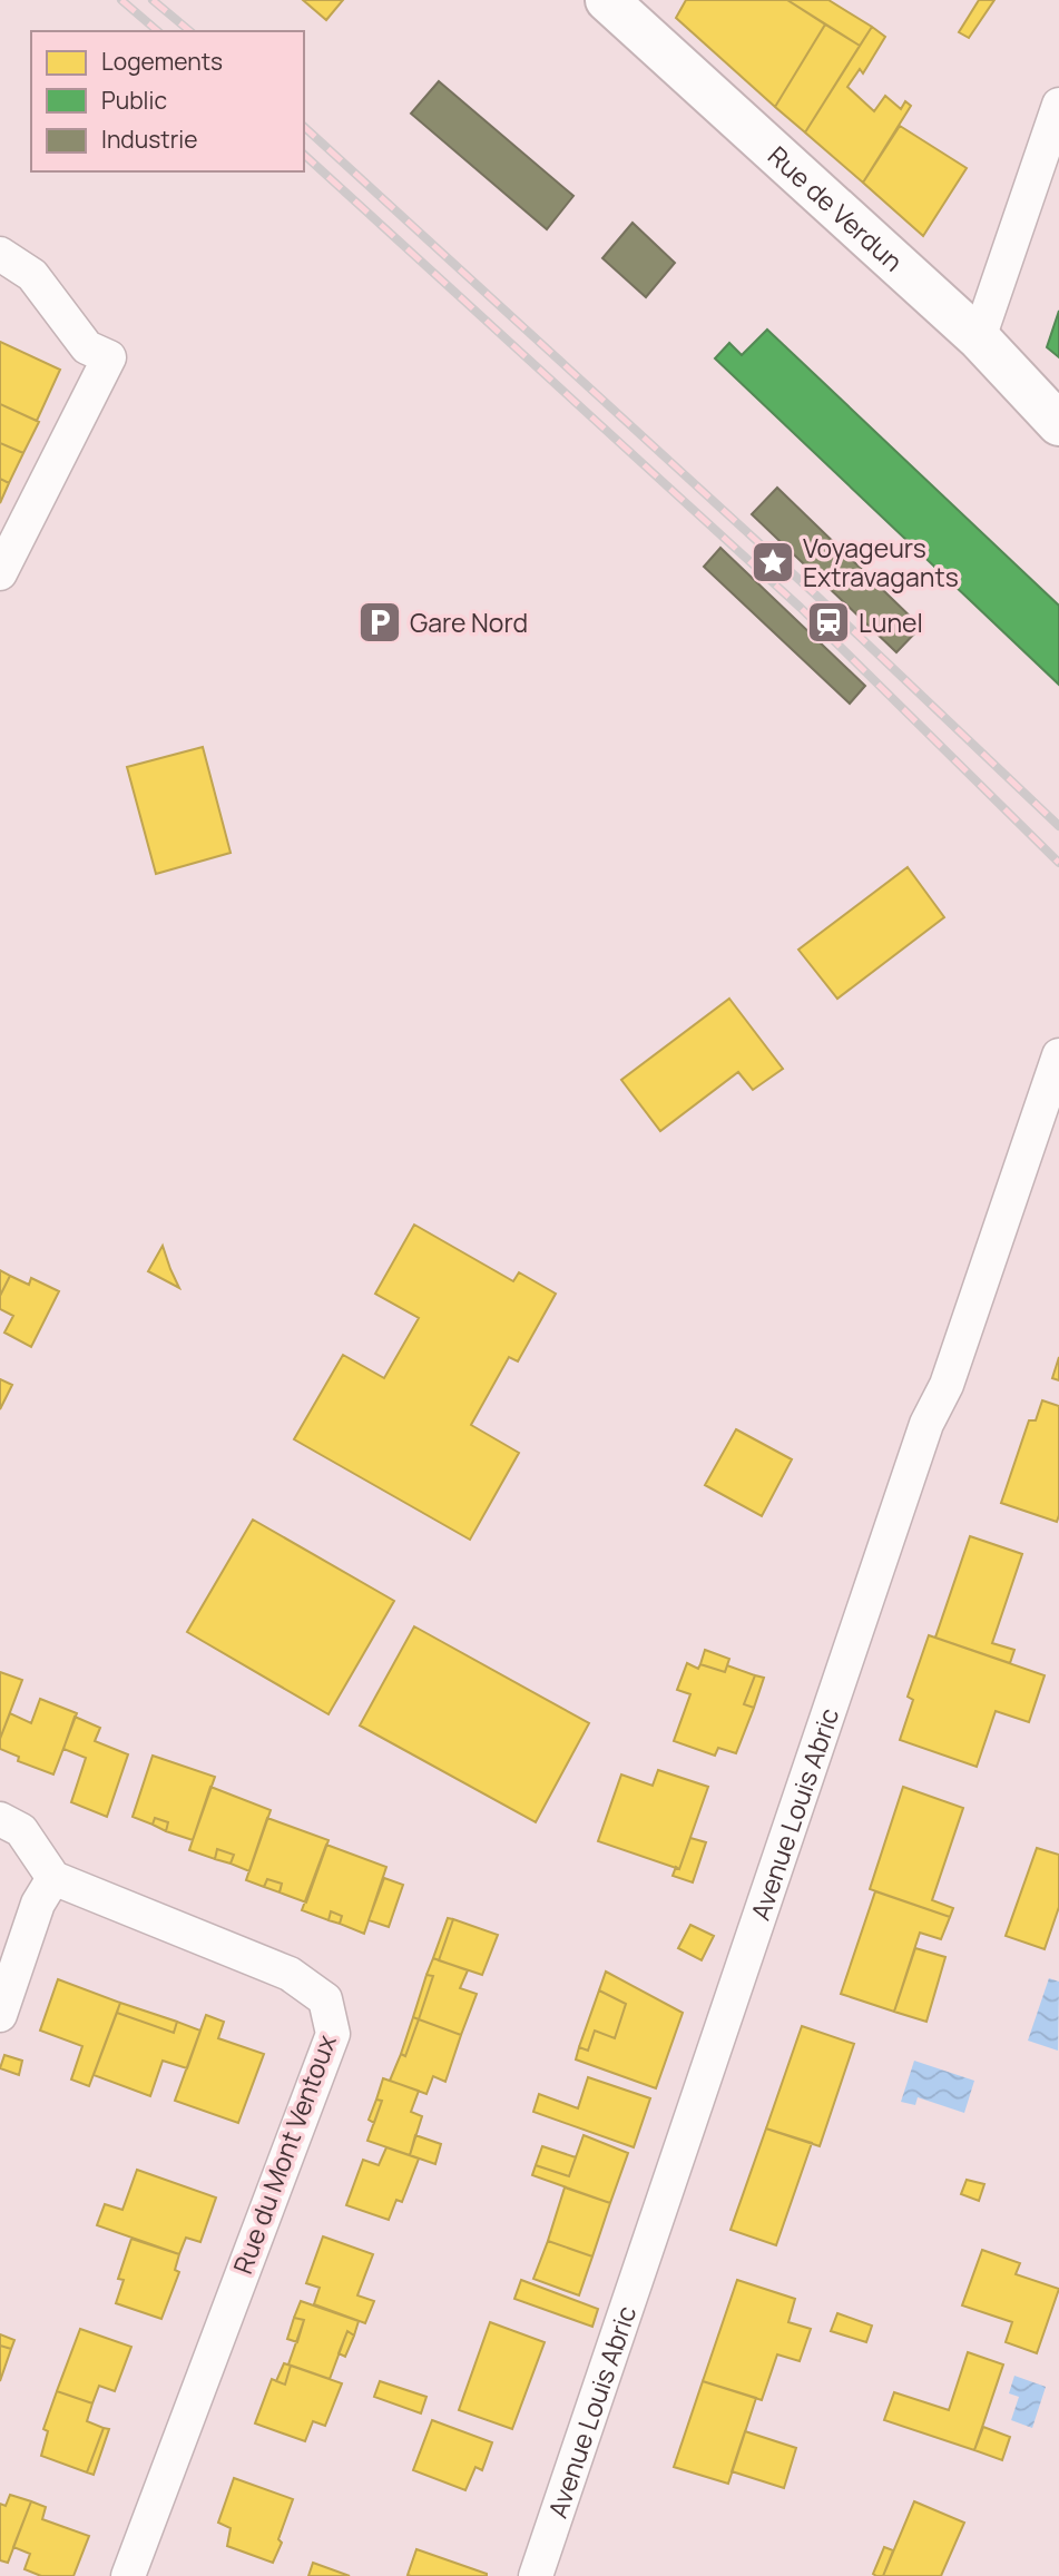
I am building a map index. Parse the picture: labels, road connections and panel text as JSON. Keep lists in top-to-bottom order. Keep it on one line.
{"streets":{"main road":["Rue de Verdun"],"street":["Avenue Louis Abric","Rue du Mont Ventoux"]},"places":{"place":["Voyageurs Extravagants"],"parking":["Gare Nord"],"station":["Lunel"]},"legend":["Logements","Public","Industrie"]}
